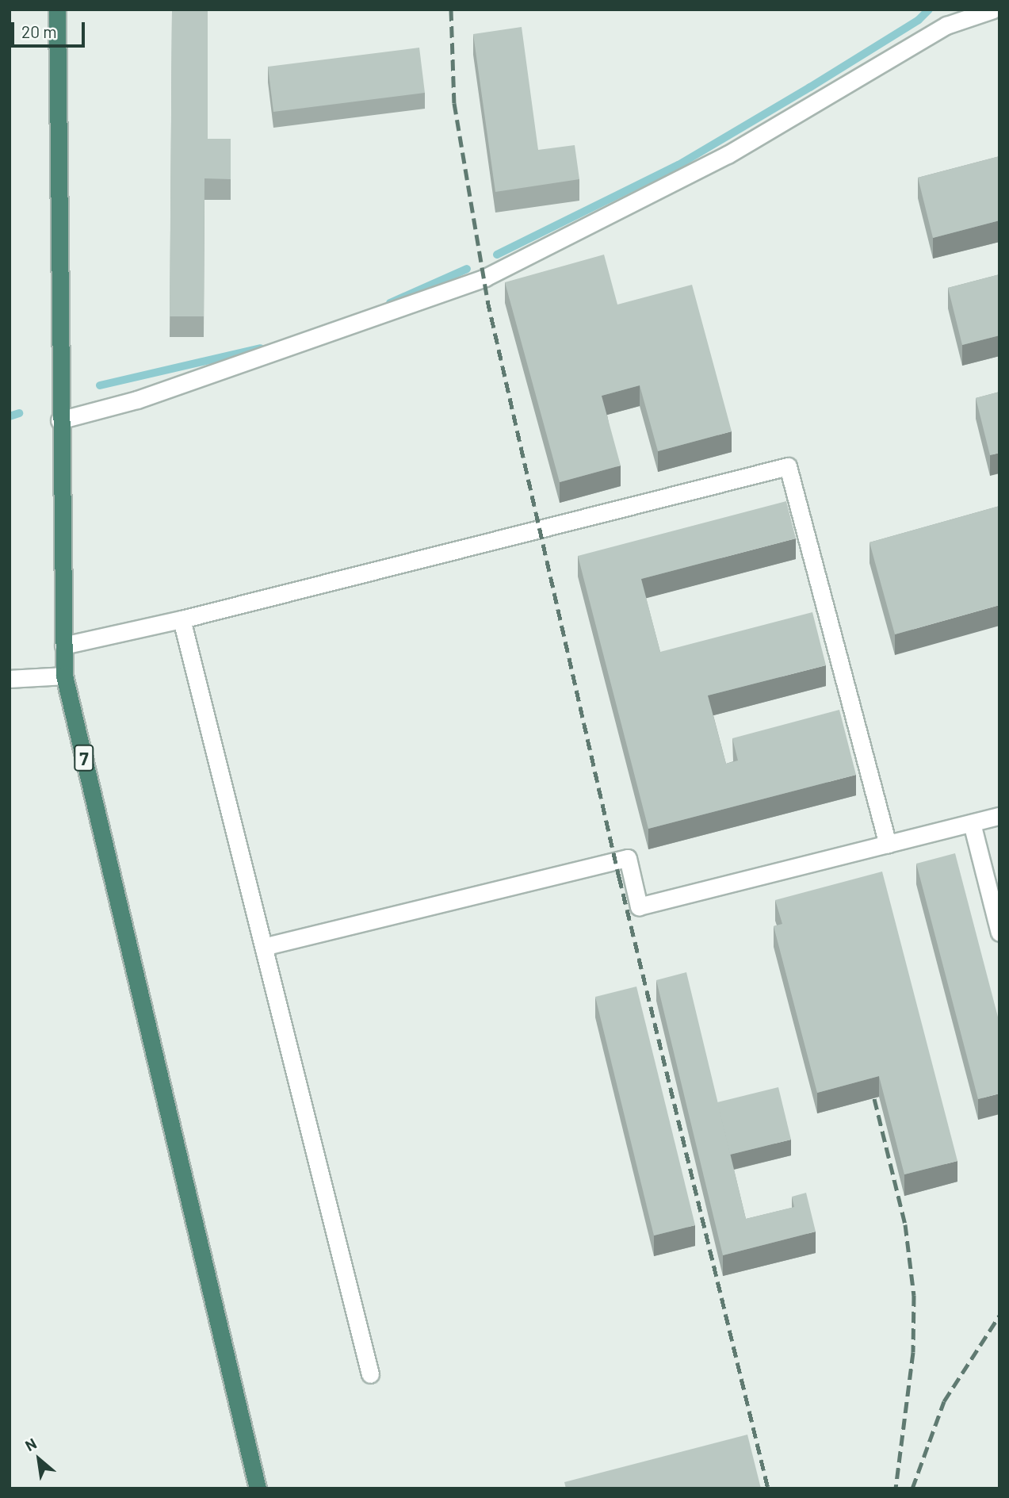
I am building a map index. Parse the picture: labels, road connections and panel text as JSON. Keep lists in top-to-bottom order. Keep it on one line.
{"streets":{"highway":["7"]},"scale_bar":"20 m","north":"top left"}
